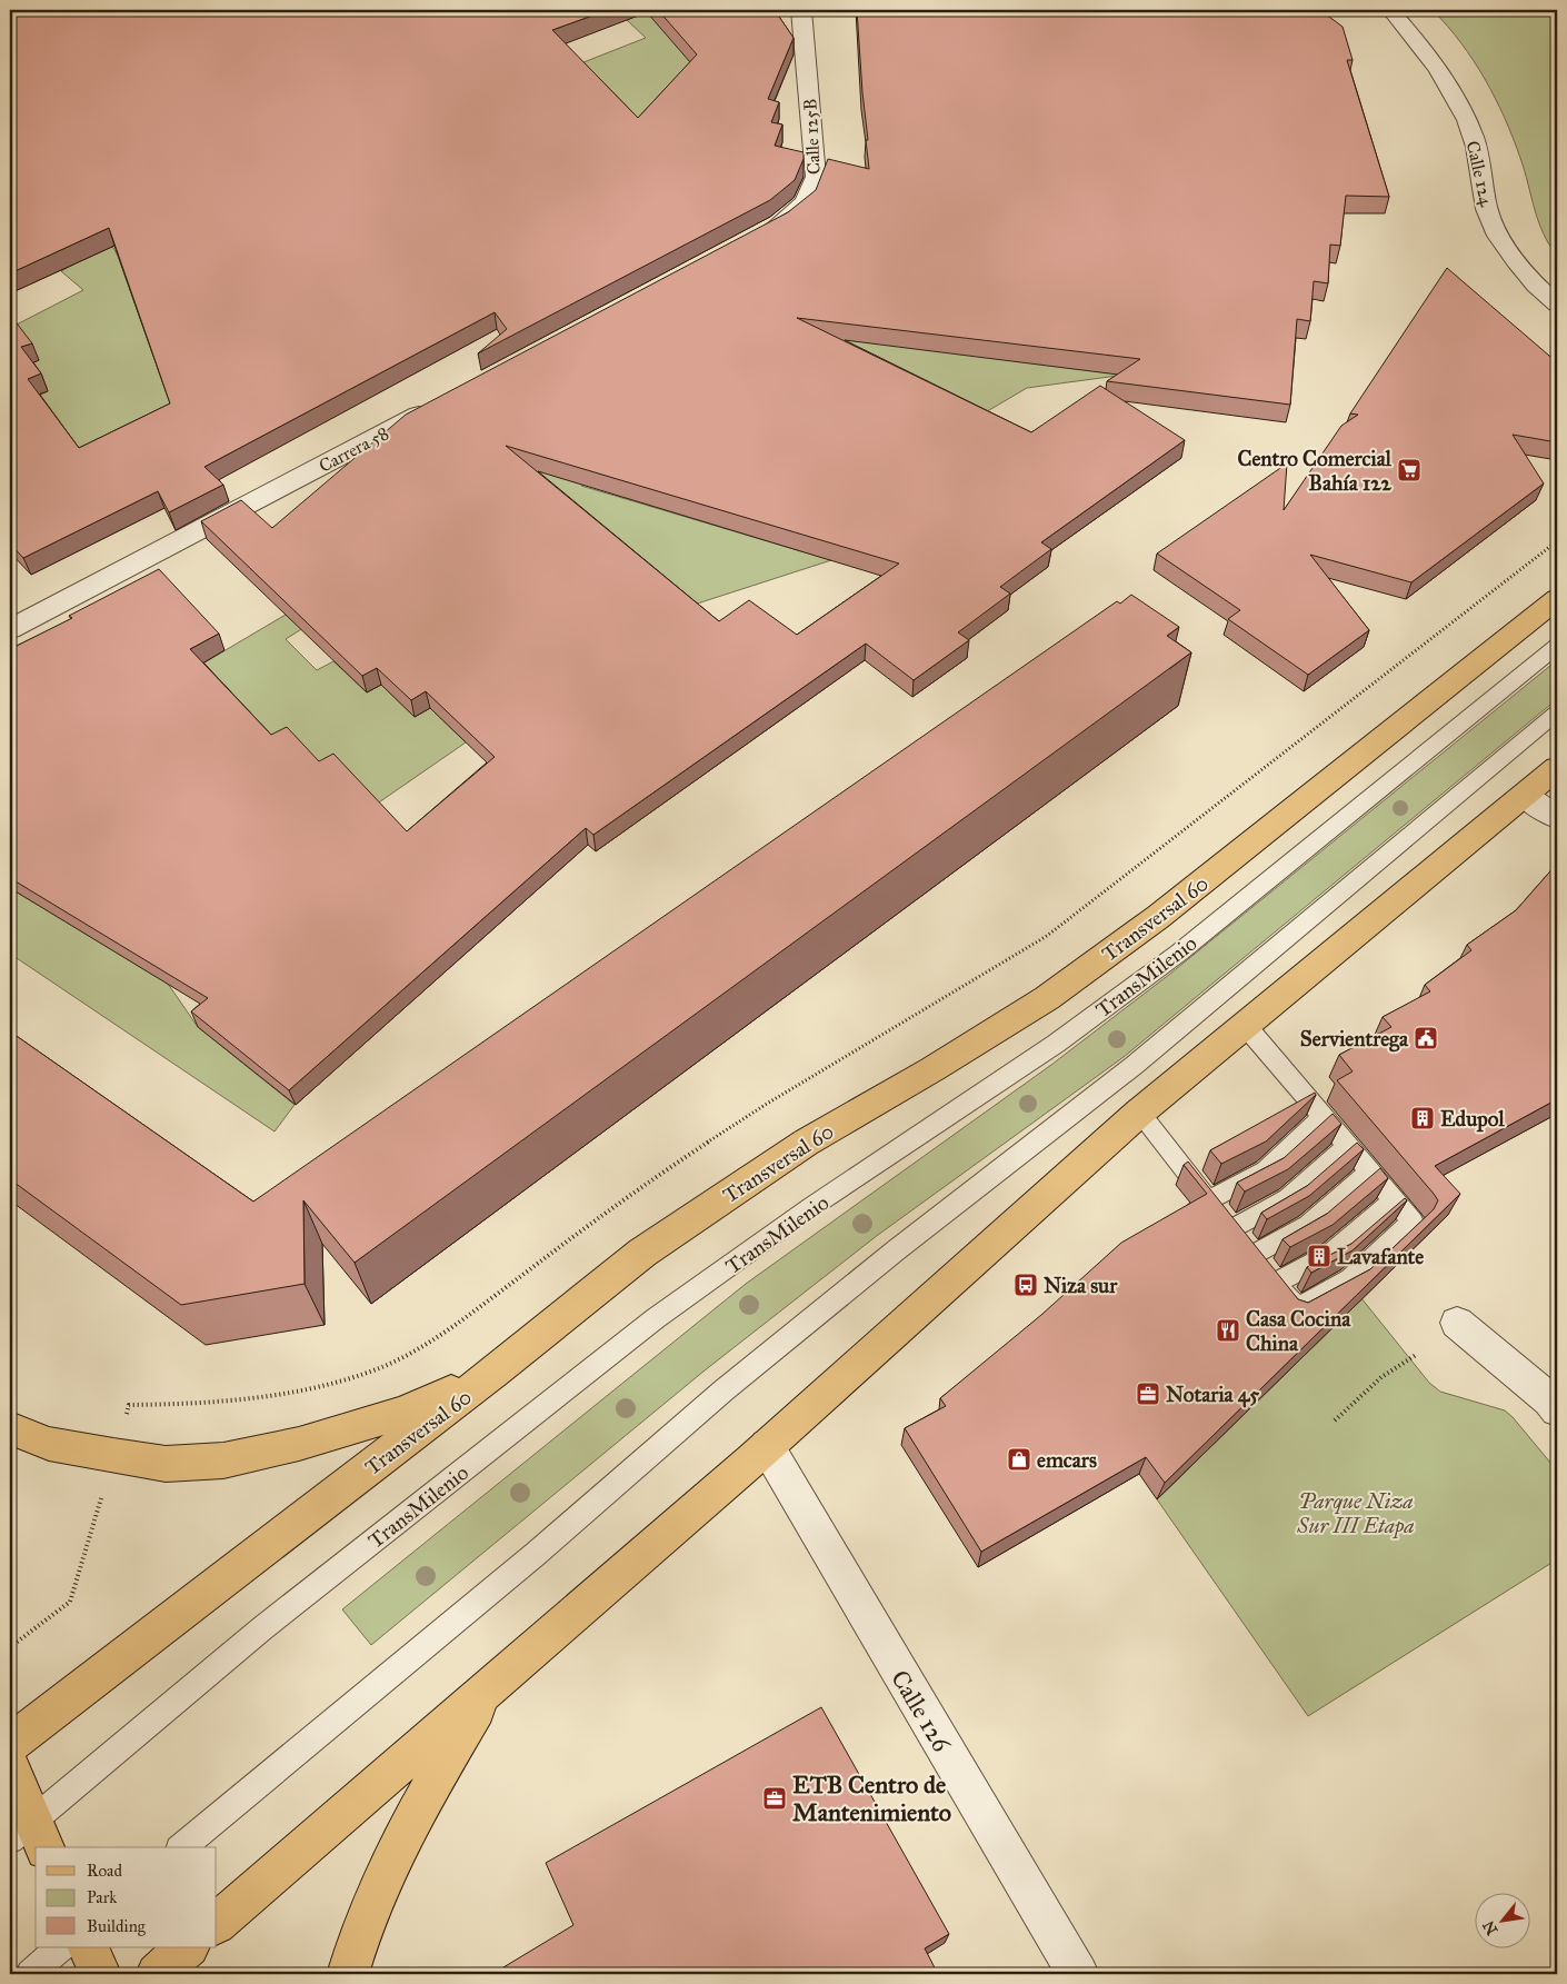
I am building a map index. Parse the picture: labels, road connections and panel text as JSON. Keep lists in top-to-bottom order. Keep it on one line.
{"streets":{"main road":["Transversal 60"],"street":["Calle 125B","Calle 124","Carrera 58","Calle 126"],"lane":["TransMilenio"]},"parks":["Parque Niza Sur III Etapa"],"places":{"supermarket":["Centro Comercial Bahía 122"],"public building":["Servientrega"],"building":["Edupol","Lavafante"],"bus stop":["Niza sur"],"restaurant":["Casa Cocina China"],"office":["Notaria 45","ETB Centro de Mantenimiento"],"shop":["emcars"]},"legend":["Road","Park","Building"],"north":"bottom left"}
